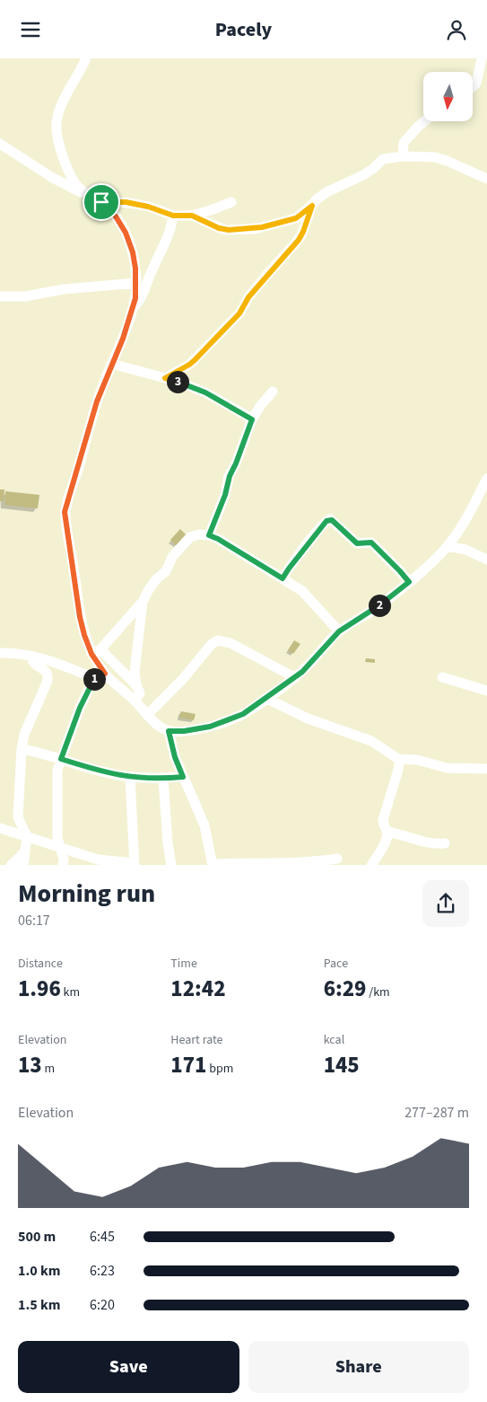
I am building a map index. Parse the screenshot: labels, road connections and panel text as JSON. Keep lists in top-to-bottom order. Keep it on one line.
{"north":"bottom","page":{"header":"Pacely","pins":["3","2","1"],"heading":["Morning run","06:17"],"stats":[["Distance","1.96 km"],["Time","12:42"],["Pace","6:29 /km"],["Elevation","13 m"],["Heart rate","171 bpm"],["kcal","145"]],"chart":["Elevation","277–287 m"],"list":[{"name":"500 m","note":"6:45"},{"name":"1.0 km","note":"6:23"},{"name":"1.5 km","note":"6:20"}],"buttons":["Save","Share"]}}
